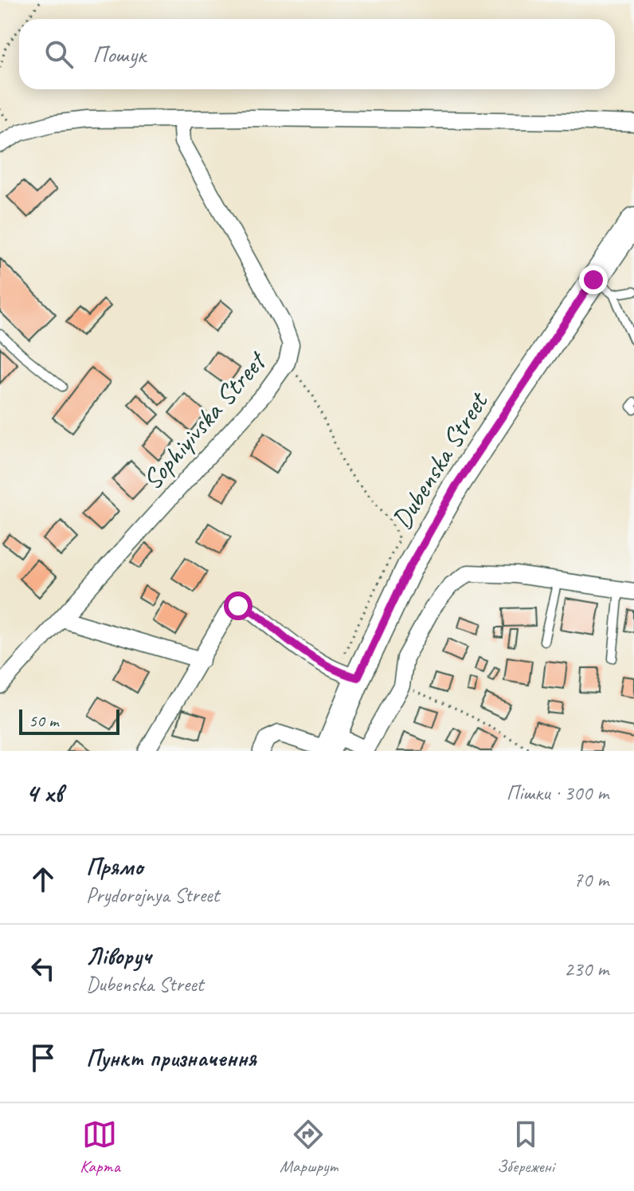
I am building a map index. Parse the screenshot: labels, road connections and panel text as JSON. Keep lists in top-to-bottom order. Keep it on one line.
{"streets":{"main road":["Dubenska Street"],"street":["Sophiyivska Street"]},"scale_bar":"50 m","page":{"search":"Пошук","scale":"50 m","heading":["4 хв","Пішки · 300 m"],"list":[["Прямо","Prydorojnya Street","70 m"],["Ліворуч","Dubenska Street","230 m"],"Пункт призначення"],"nav":["Карта","Маршрут","Збережені"]}}
